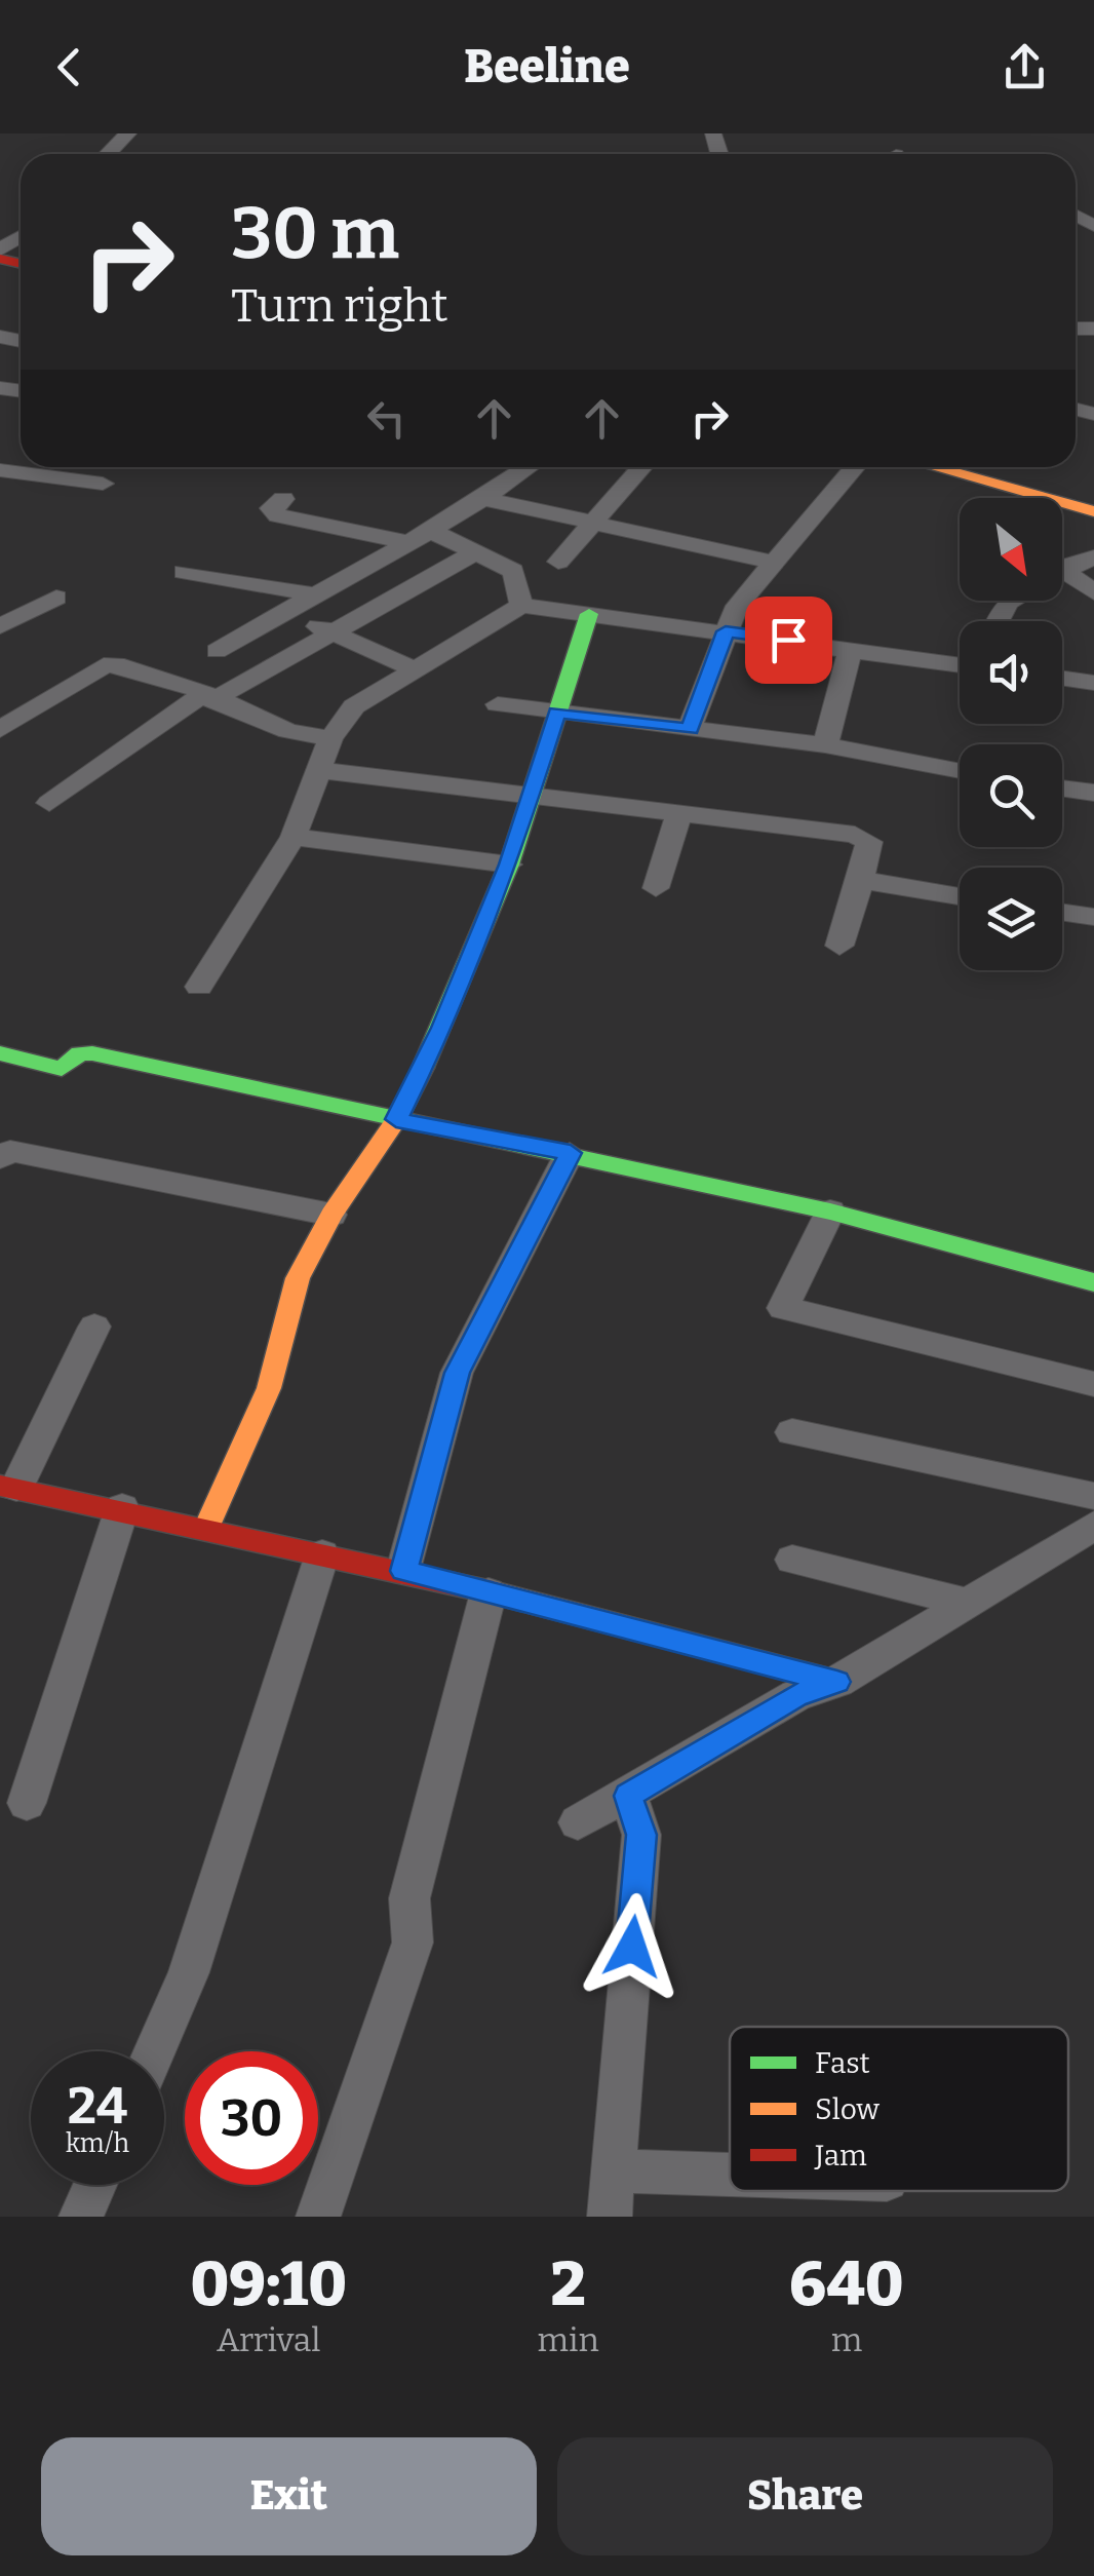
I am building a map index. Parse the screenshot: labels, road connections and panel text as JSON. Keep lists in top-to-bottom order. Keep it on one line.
{"legend":["Fast","Slow","Jam"],"north":"bottom right","page":{"header":"Beeline","turn":["30 m","Turn right"],"speed":"24 km/h","limit":"30","eta":["09:10","Arrival","2","min","640","m"],"buttons":["Exit","Share"]}}
